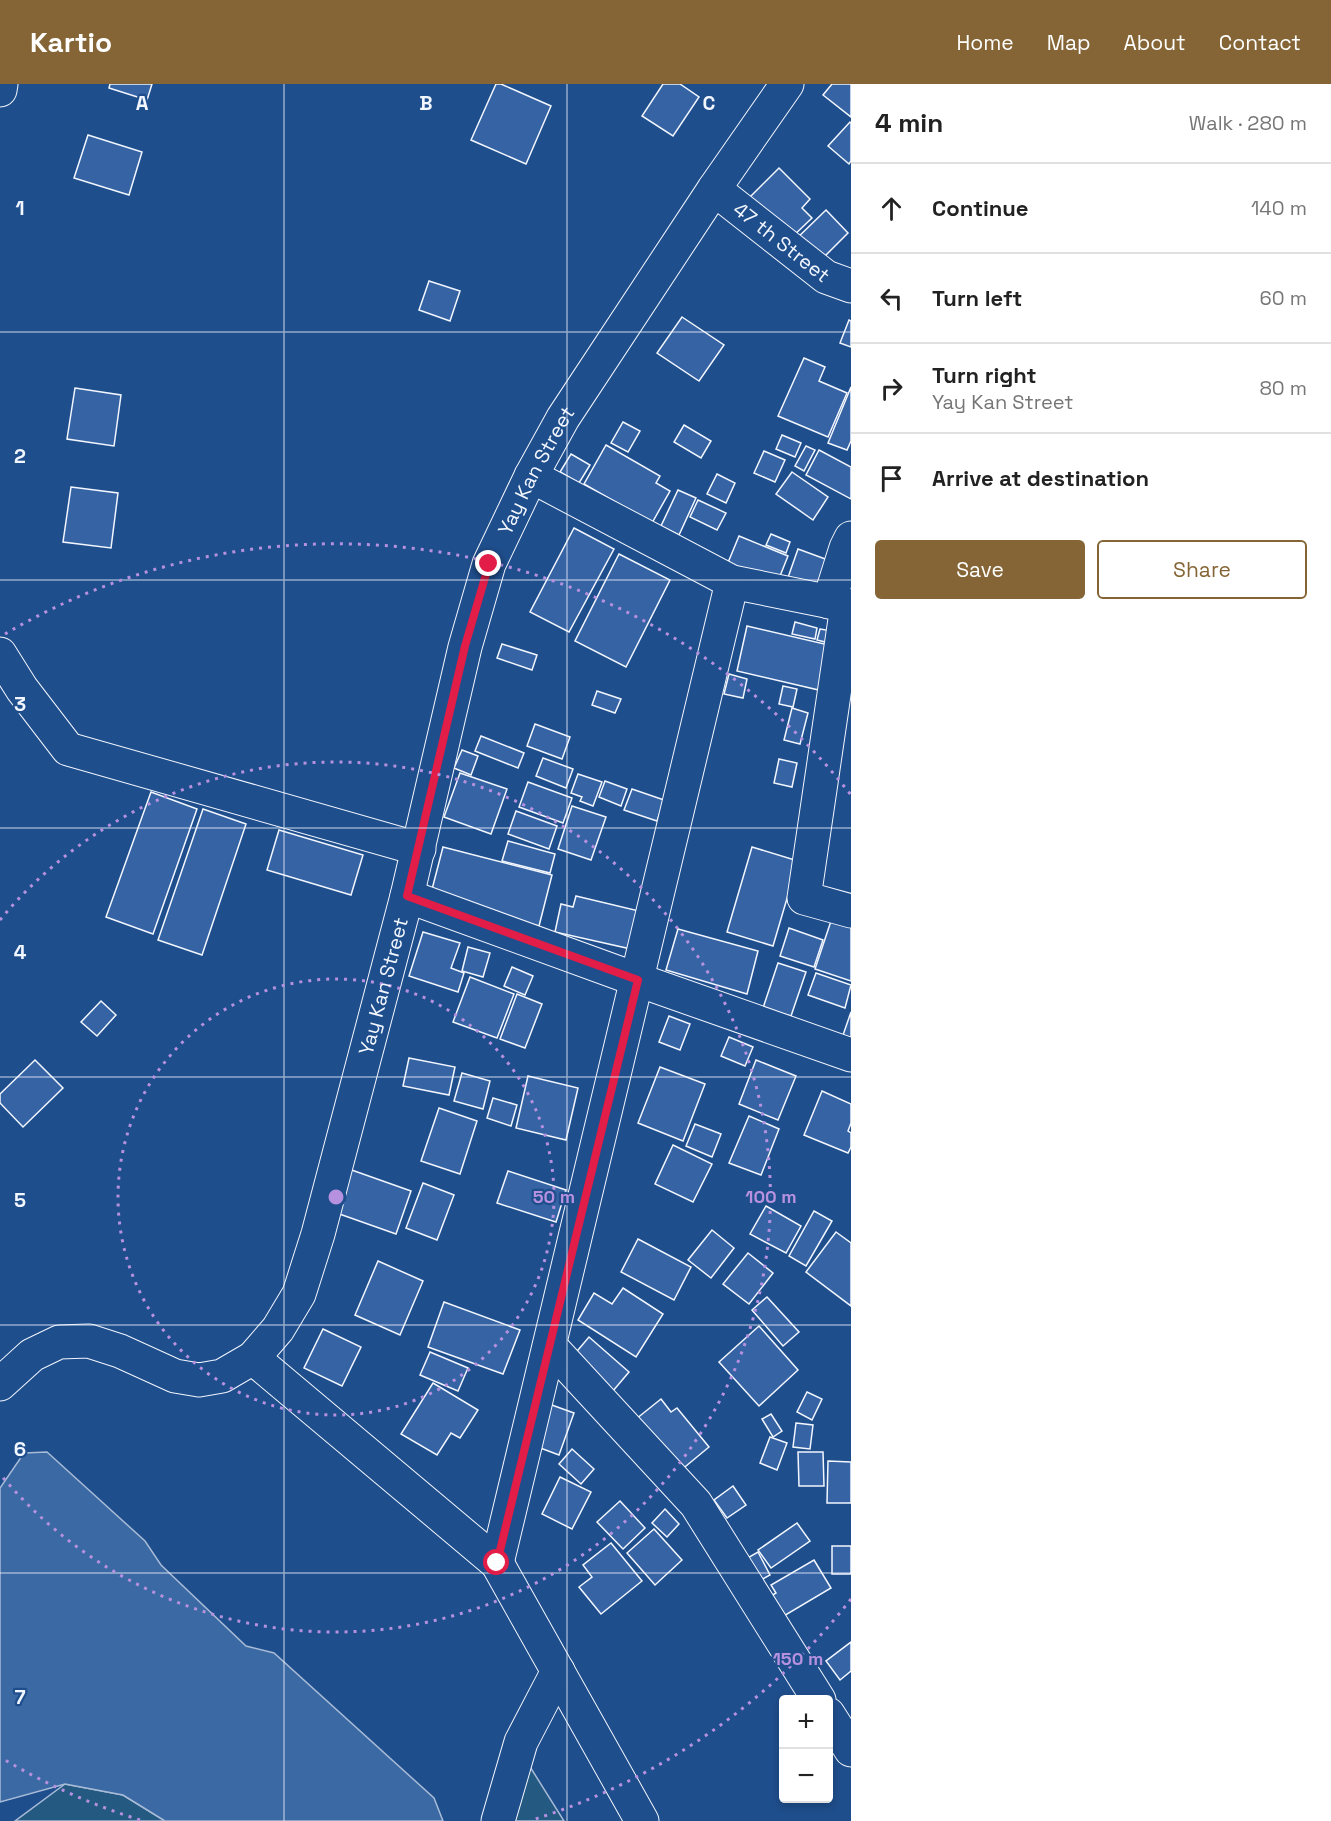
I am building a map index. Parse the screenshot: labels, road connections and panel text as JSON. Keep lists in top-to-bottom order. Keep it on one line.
{"streets":{"street":["47 th Street","Yay Kan Street"]},"crossings":[["47 th Street","Yay Kan Street"]],"page":{"header":"Kartio","nav":["Home","Map","About","Contact"],"heading":["4 min","Walk · 280 m"],"list":[["Continue","140 m"],["Turn left","60 m"],["Turn right","Yay Kan Street","80 m"],"Arrive at destination"],"buttons":["Save","Share"],"map_buttons":["+","−"]},"grid":{"columns":["A","B","C"],"rows":["1","2","3","4","5","6","7"]},"rings":["50 m","100 m","150 m"]}
